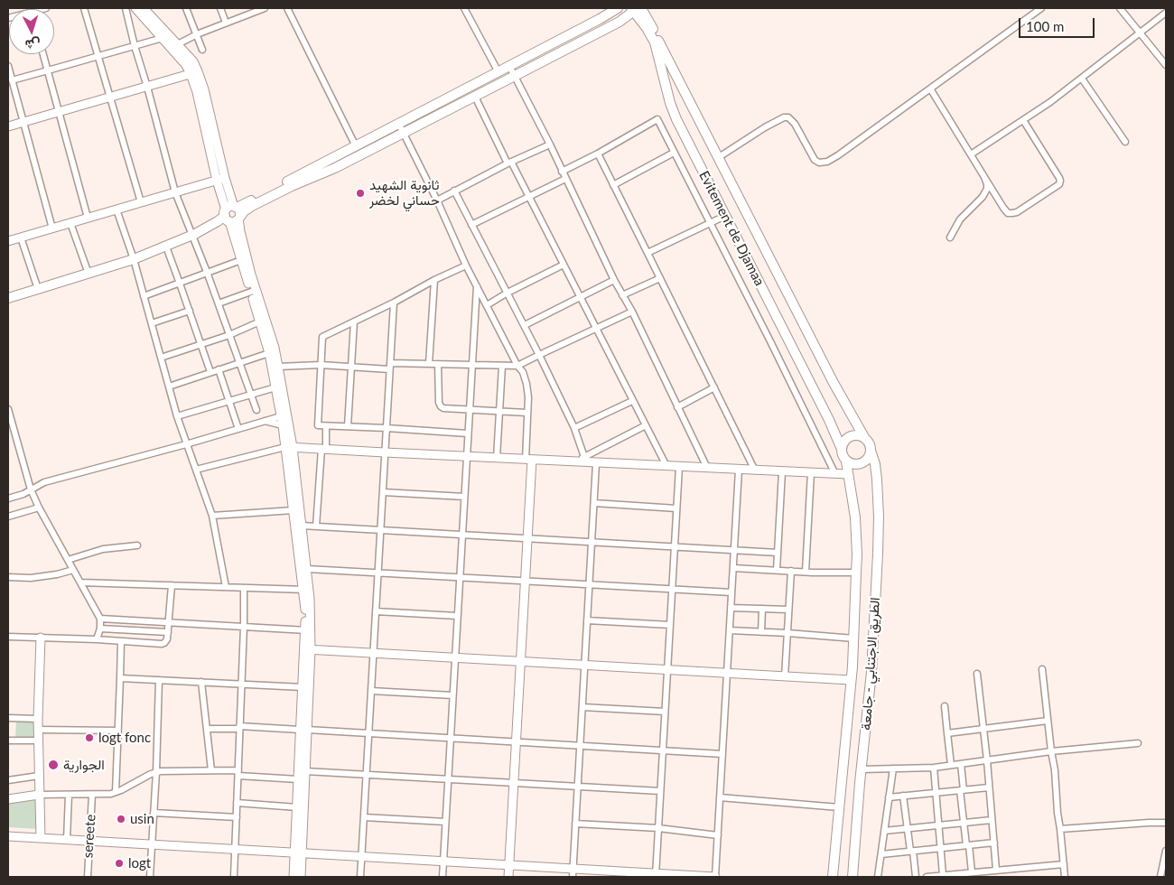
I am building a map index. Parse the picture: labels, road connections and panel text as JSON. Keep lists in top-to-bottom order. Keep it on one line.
{"streets":{"main road":["Evitement de Djamaa","الطريق الاجتنابي - جامعة"],"street":["sereete"]},"crossings":[["Evitement de Djamaa","الطريق الاجتنابي - جامعة"]],"places":["ثانوية الشهيد حساني لخضر","logt fonc","الجوارية","usin","logt"],"scale_bar":"100 m","north":"bottom"}
